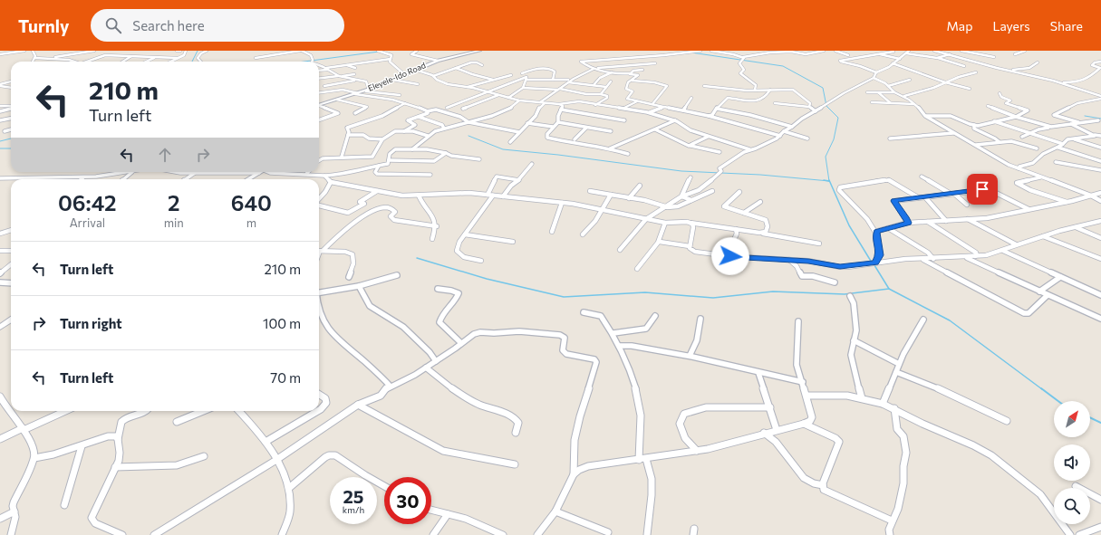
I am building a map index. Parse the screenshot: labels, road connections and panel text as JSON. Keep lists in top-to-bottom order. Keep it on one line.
{"streets":{"main road":["Eleyele-Ido Road"]},"north":"top right","page":{"header":"Turnly","search":"Search here","nav":["Map","Layers","Share"],"turn":["210 m","Turn left"],"eta":["06:42","Arrival","2","min","640","m"],"list":[{"name":"Turn left","value":"210 m"},{"name":"Turn right","value":"100 m"},{"name":"Turn left","value":"70 m"}],"speed":"25 km/h","limit":"30"}}
